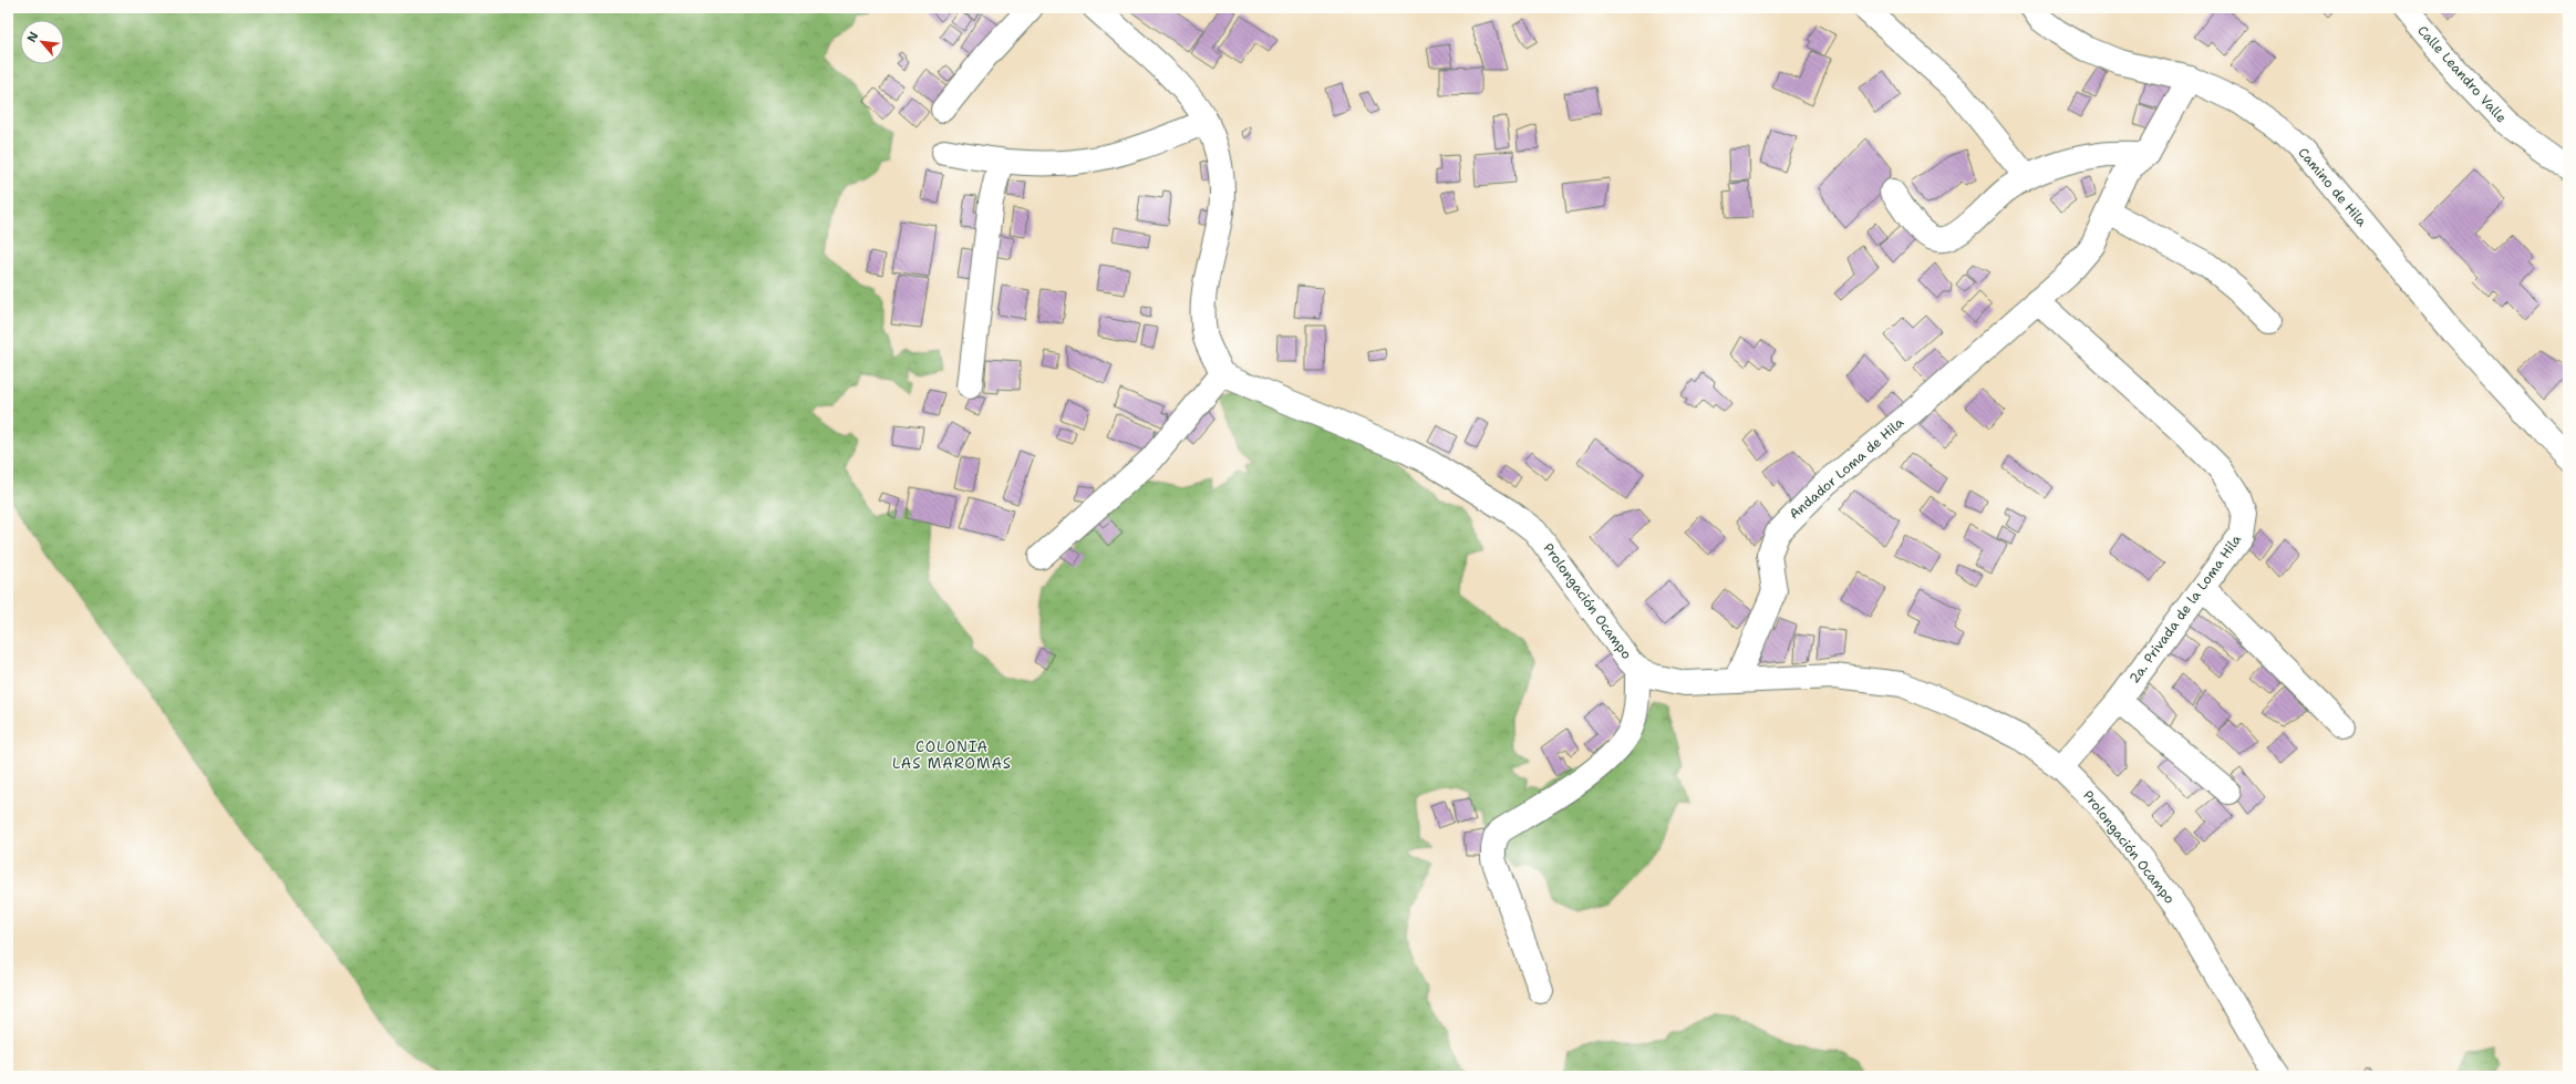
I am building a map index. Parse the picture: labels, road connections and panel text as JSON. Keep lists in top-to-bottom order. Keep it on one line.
{"streets":{"street":["Calle Leandro Valle","Camino de Hila","Andador Loma de Hila","Prolongación Ocampo","2a. Privada de la Loma Hila"]},"crossings":[["Andador Loma de Hila","Prolongación Ocampo"],["Andador Loma de Hila","2a. Privada de la Loma Hila"],["Prolongación Ocampo","2a. Privada de la Loma Hila"]],"districts":["COLONIA LAS MAROMAS"],"north":"top left"}
